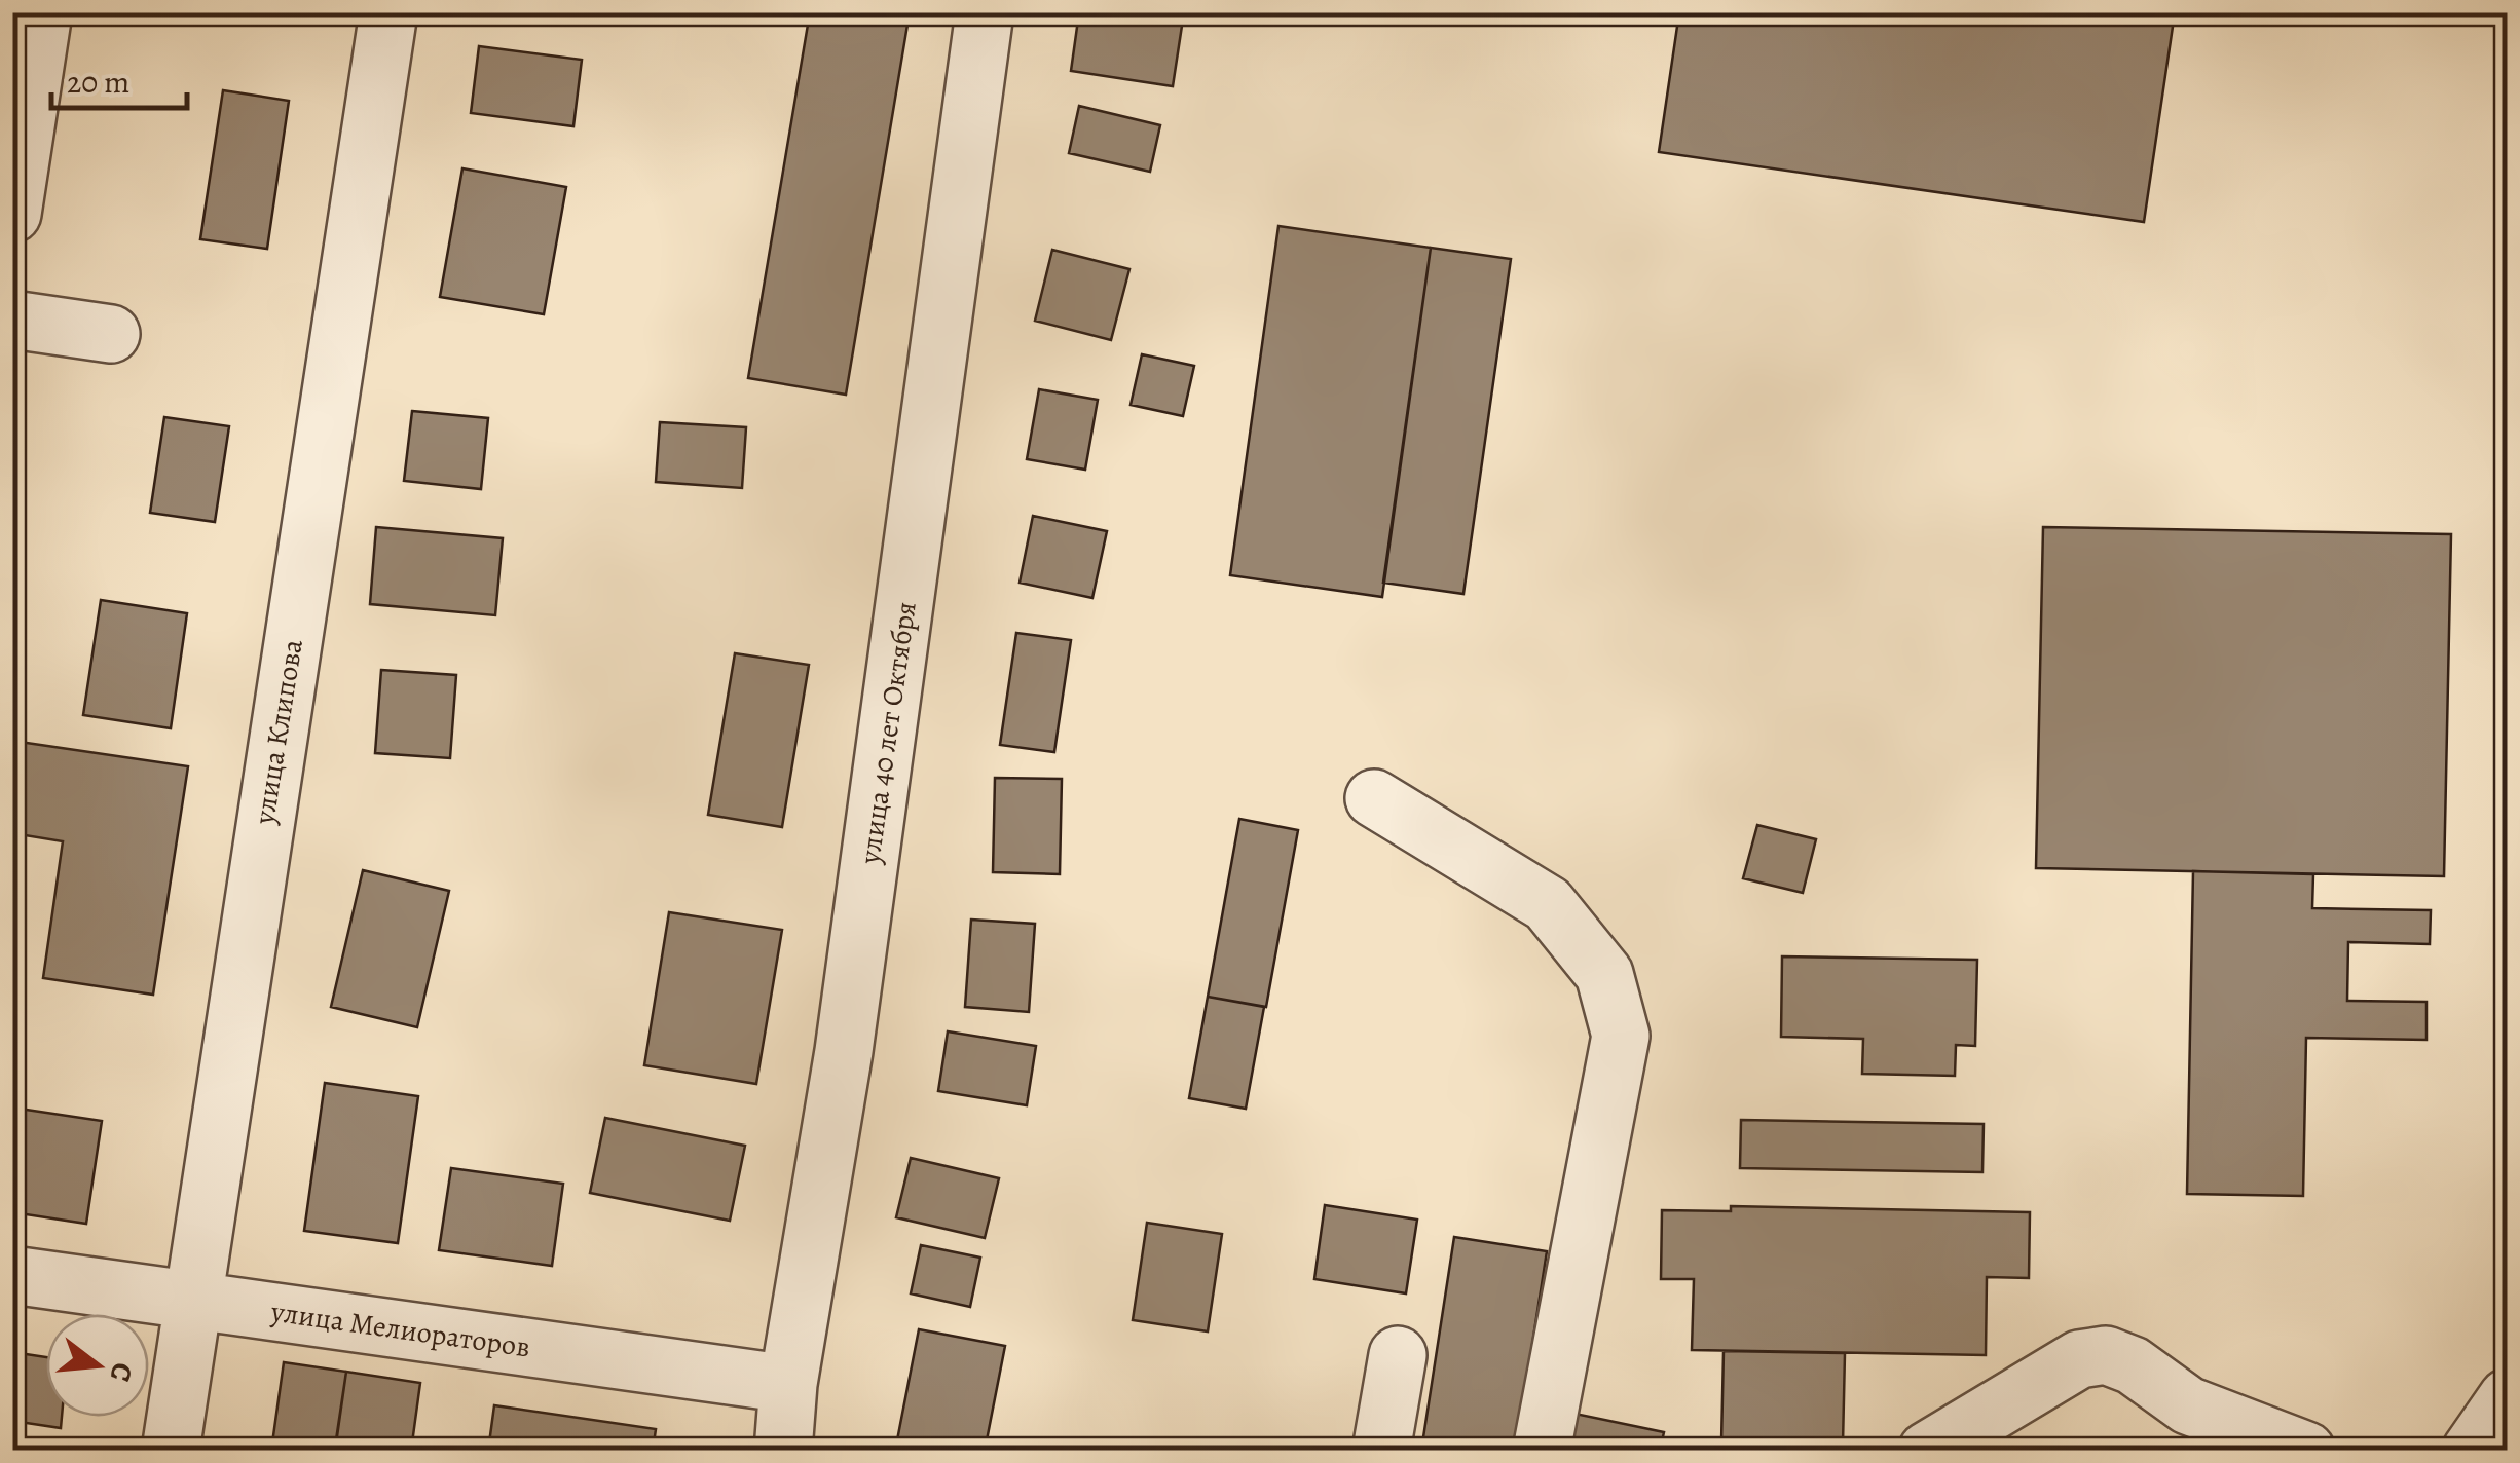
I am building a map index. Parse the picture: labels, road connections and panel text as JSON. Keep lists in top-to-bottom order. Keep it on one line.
{"streets":{"street":["улица Клипова","улица 40 лет Октября","улица Мелиораторов"]},"crossings":[["улица Клипова","улица Мелиораторов"],["улица 40 лет Октября","улица Мелиораторов"]],"scale_bar":"20 m","north":"right"}
